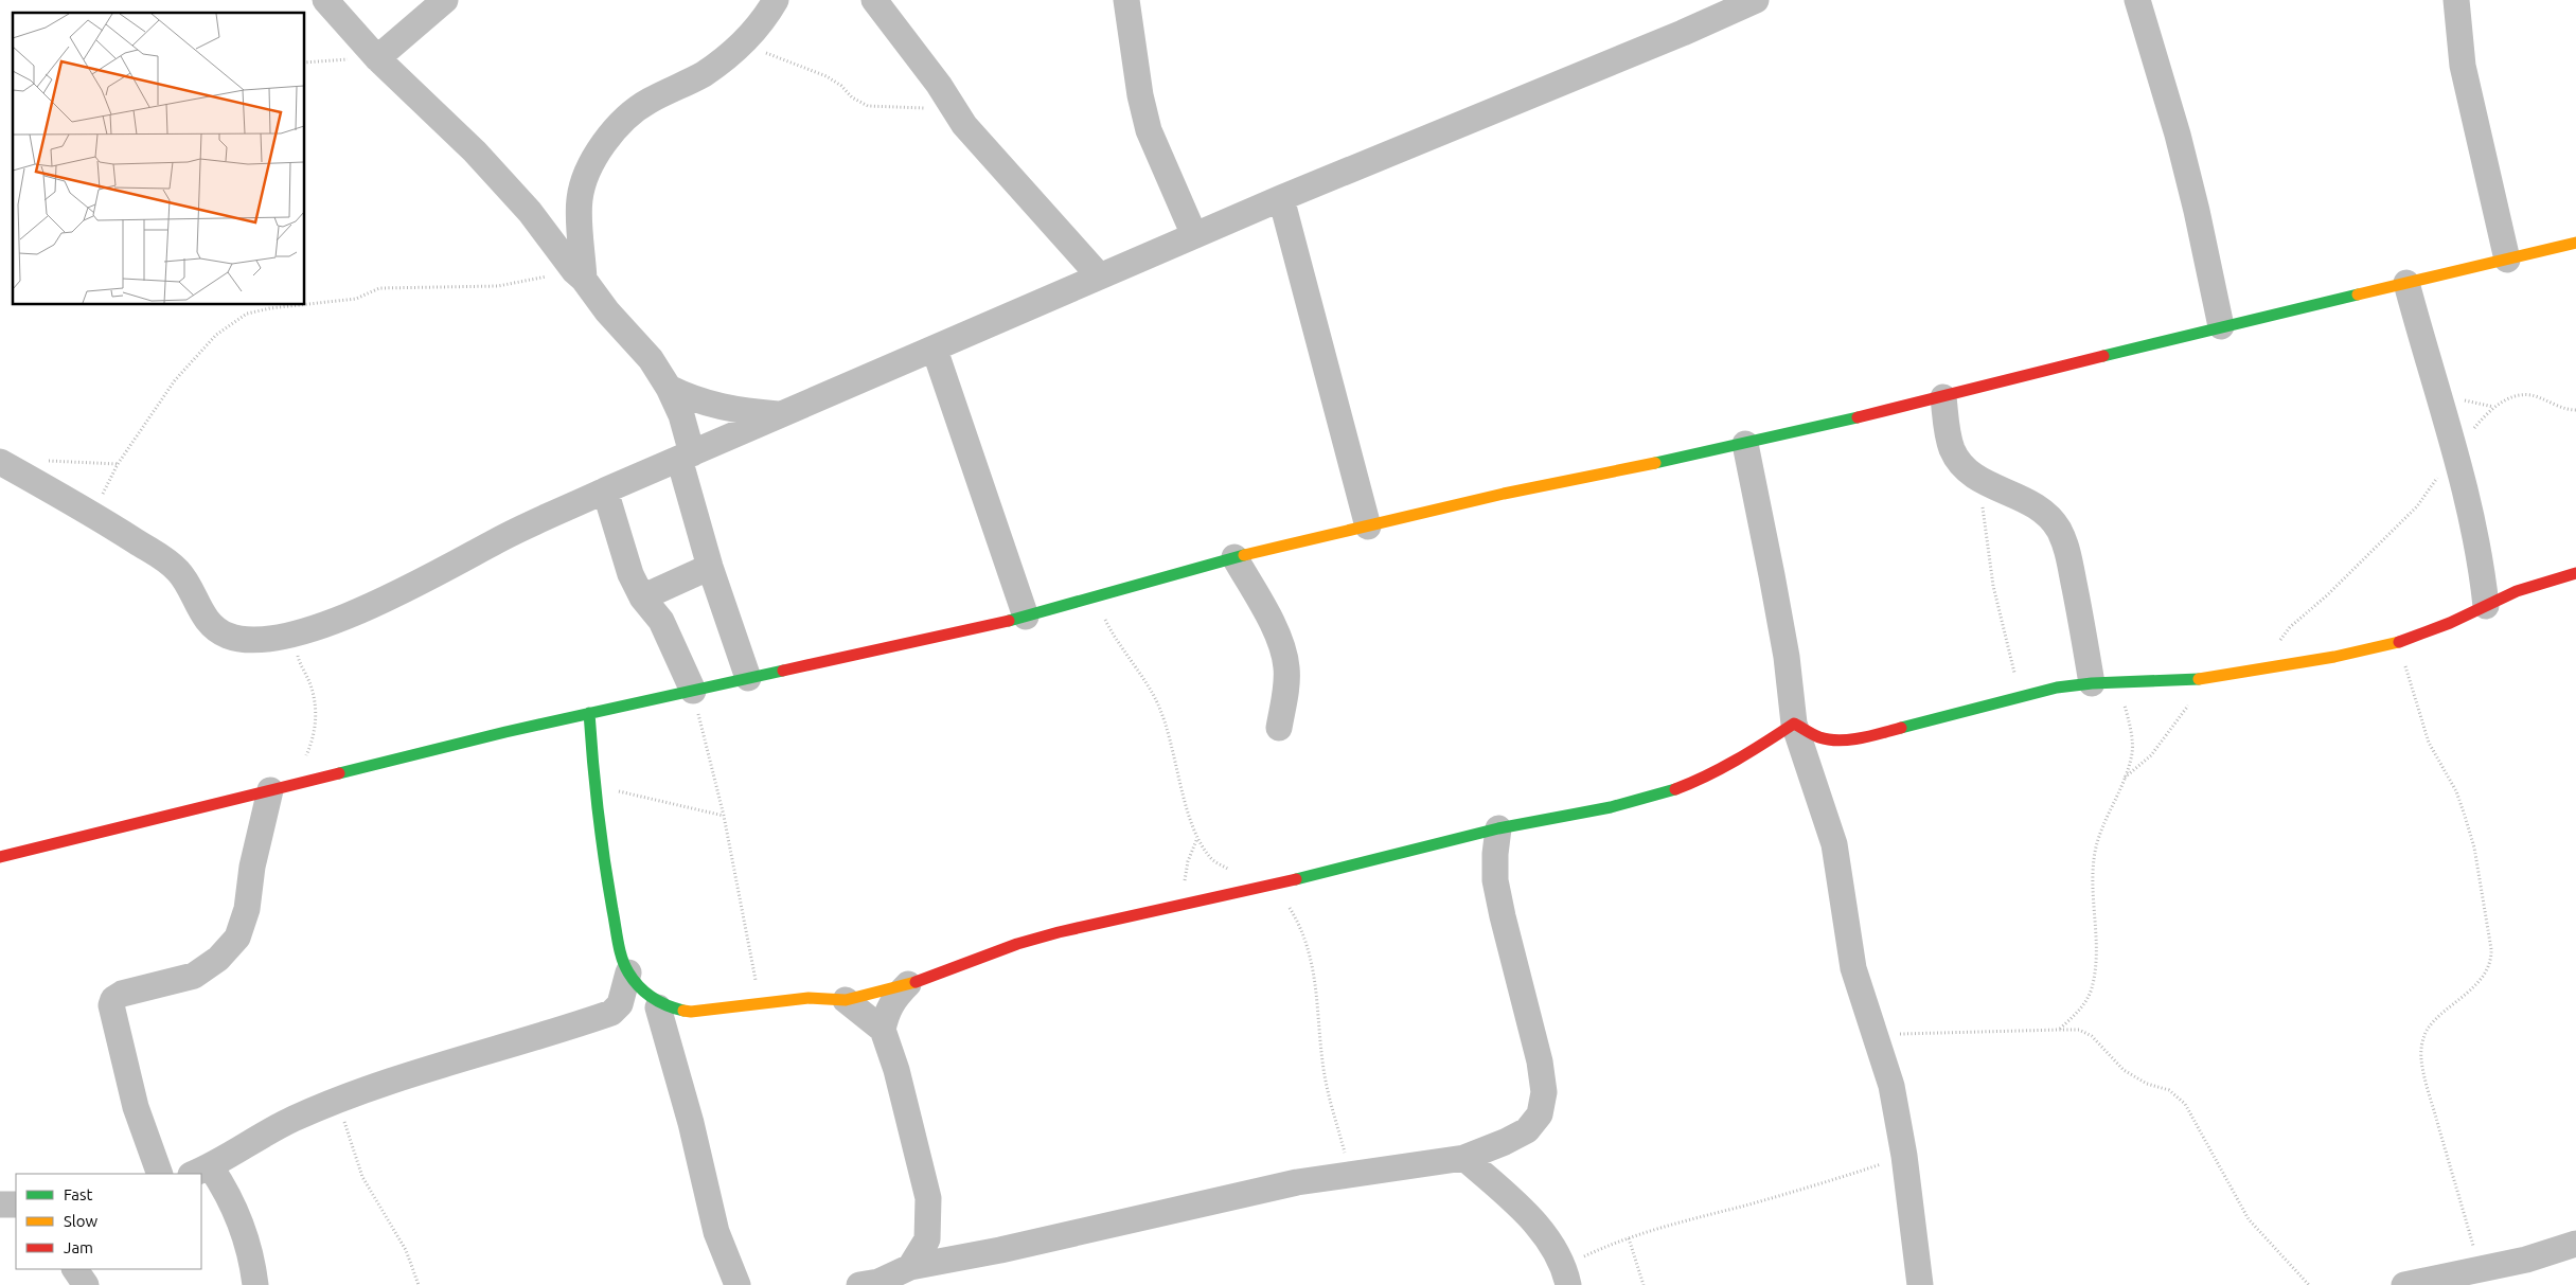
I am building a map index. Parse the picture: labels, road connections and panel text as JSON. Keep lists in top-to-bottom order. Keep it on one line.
{"legend":["Fast","Slow","Jam"]}
